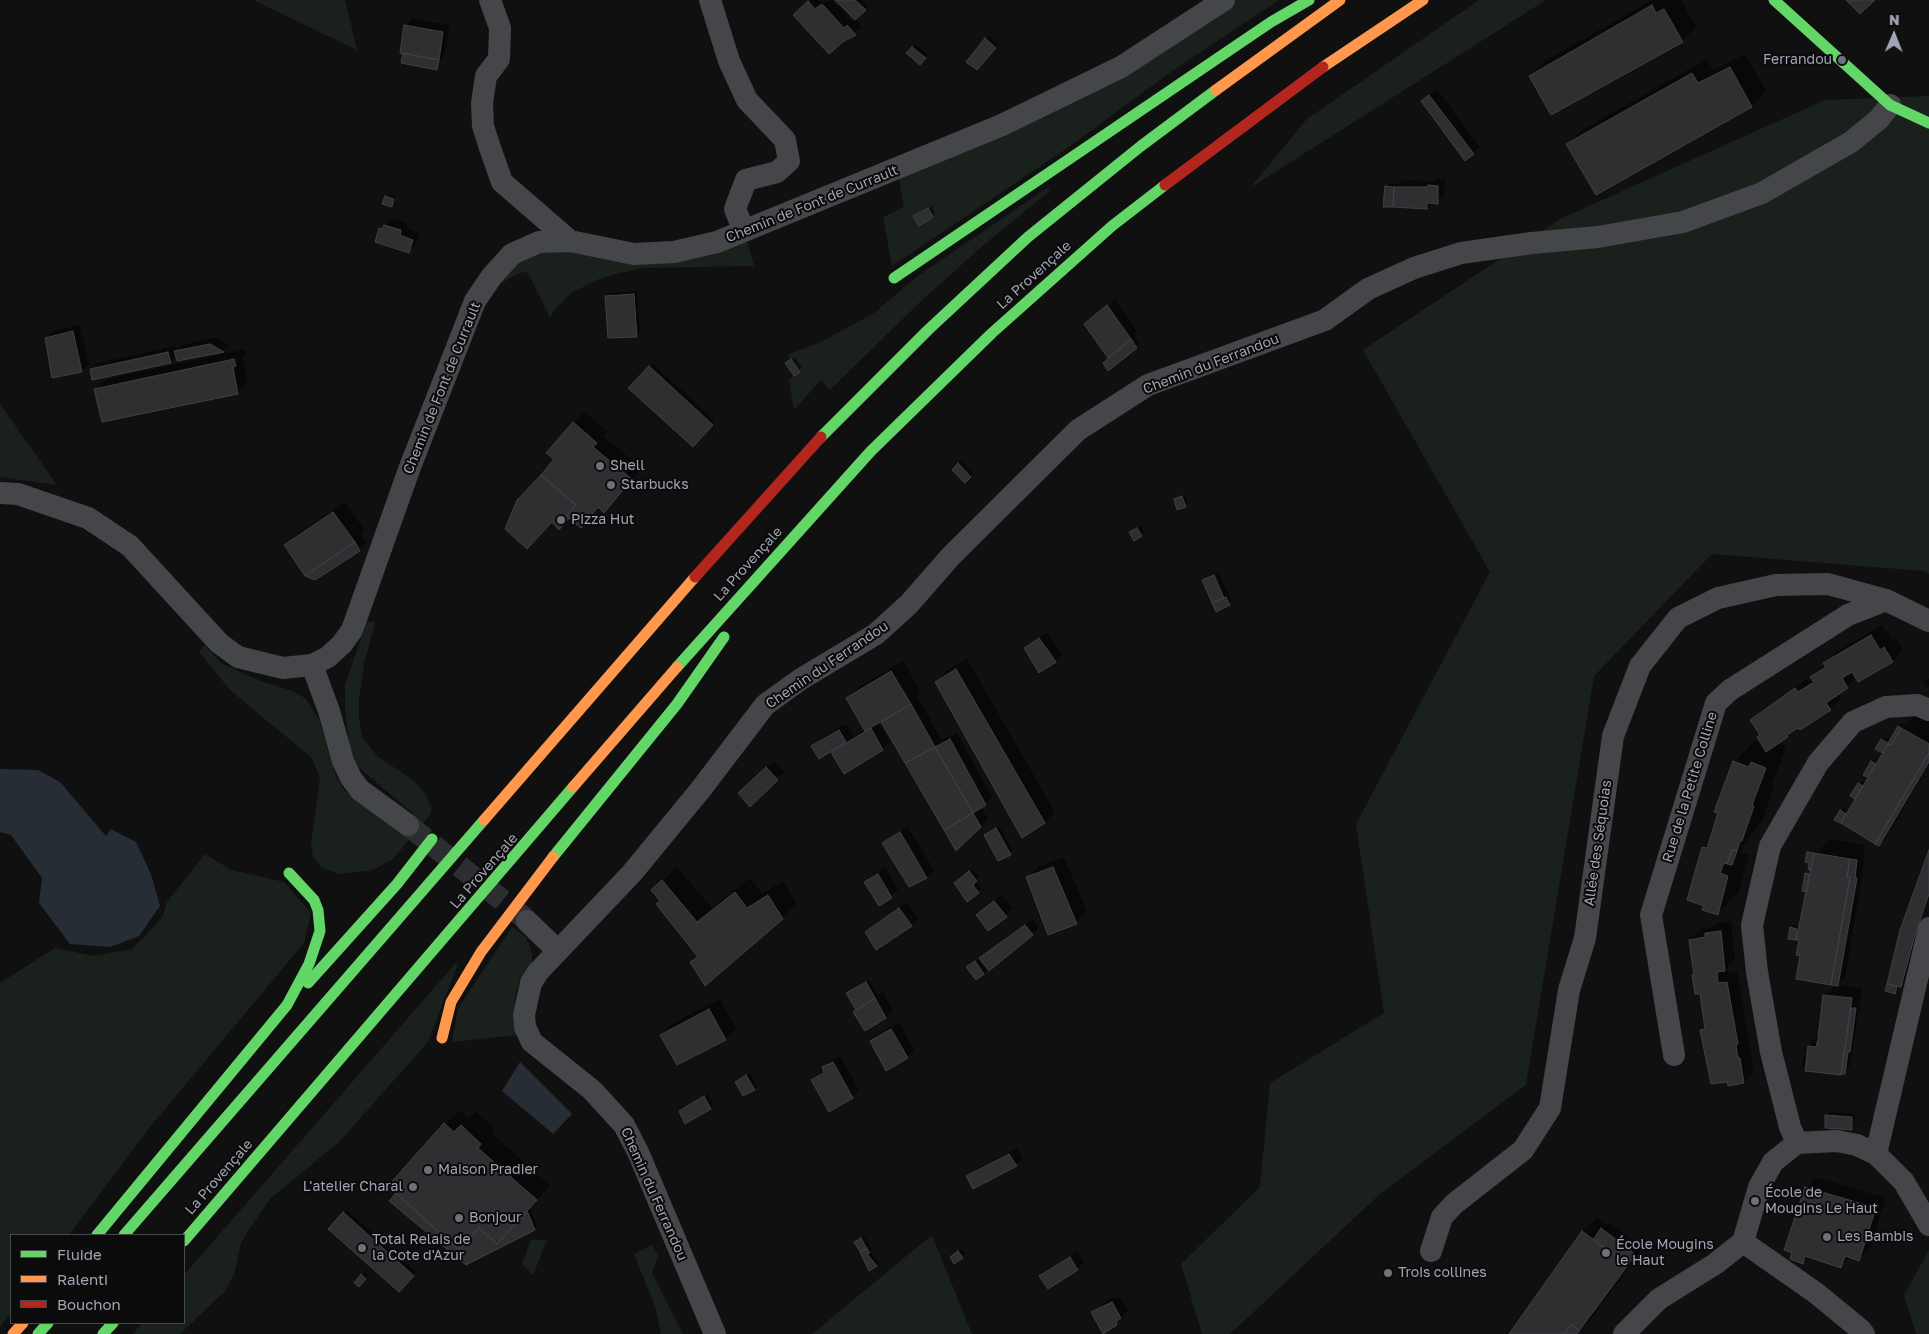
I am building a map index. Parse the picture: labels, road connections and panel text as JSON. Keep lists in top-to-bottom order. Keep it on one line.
{"streets":{"main road":["La Provençale"],"street":["Chemin de Font de Currault","Chemin du Ferrandou","Rue de la Petite Colline","Allée des Séquoias"]},"crossings":[["Rue de la Petite Colline","Allée des Séquoias"]],"places":["Ferrandou","Shell","Starbucks","Pizza Hut","Maison Pradier","L'atelier Charal","École de Mougins Le Haut","Bonjour","Les Bambis","Total Relais de la Cote d'Azur","École Mougins le Haut","Trois collines"],"legend":["Fluide","Ralenti","Bouchon"],"north":"top"}
